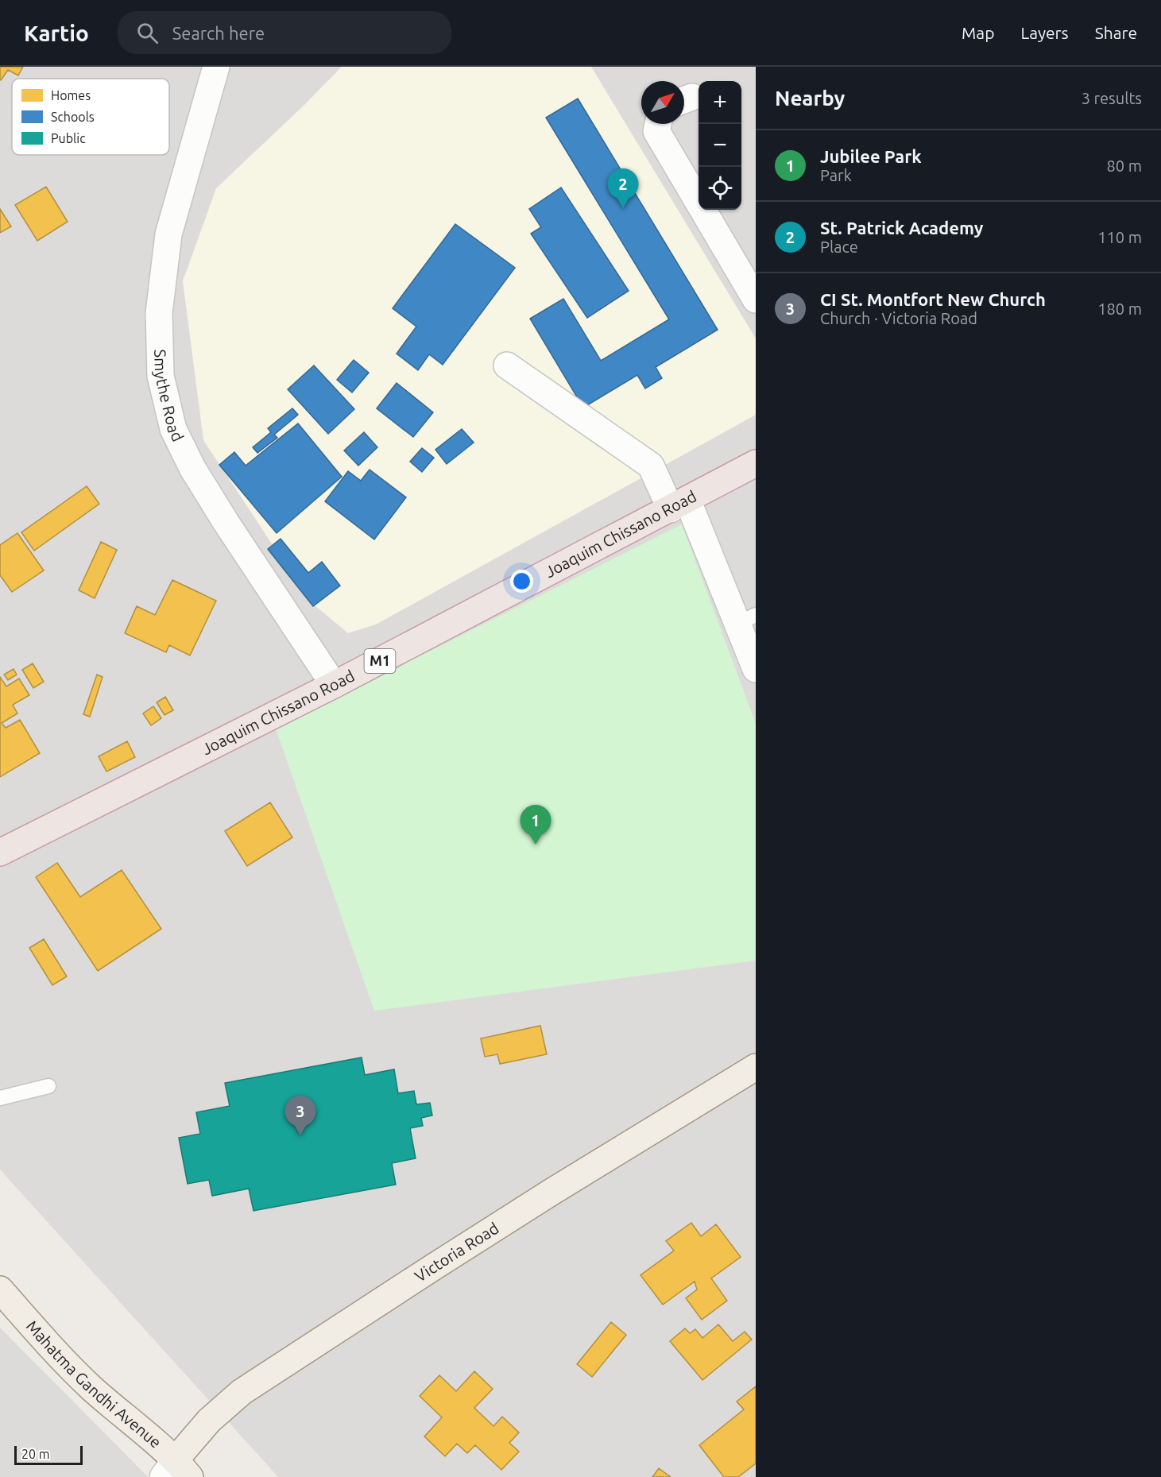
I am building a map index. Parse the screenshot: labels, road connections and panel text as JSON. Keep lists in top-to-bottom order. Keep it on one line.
{"streets":{"highway":["Joaquim Chissano Road","M1"],"main road":["Victoria Road","Mahatma Gandhi Avenue"],"street":["Smythe Road"]},"crossings":[["Smythe Road","Joaquim Chissano Road"],["Victoria Road","Mahatma Gandhi Avenue"]],"legend":["Homes","Schools","Public"],"scale_bar":"20 m","north":"top right","page":{"header":"Kartio","search":"Search here","nav":["Map","Layers","Share"],"heading":["Nearby","3 results"],"map_buttons":["+","−"],"list":[{"mark":"1","name":"Jubilee Park","note":"Park","value":"80 m"},{"mark":"2","name":"St. Patrick Academy","note":"Place","value":"110 m"},{"mark":"3","name":"CI St. Montfort New Church","note":"Church · Victoria Road","value":"180 m"}],"pins":["2","1","3"],"scale":"20 m"}}
